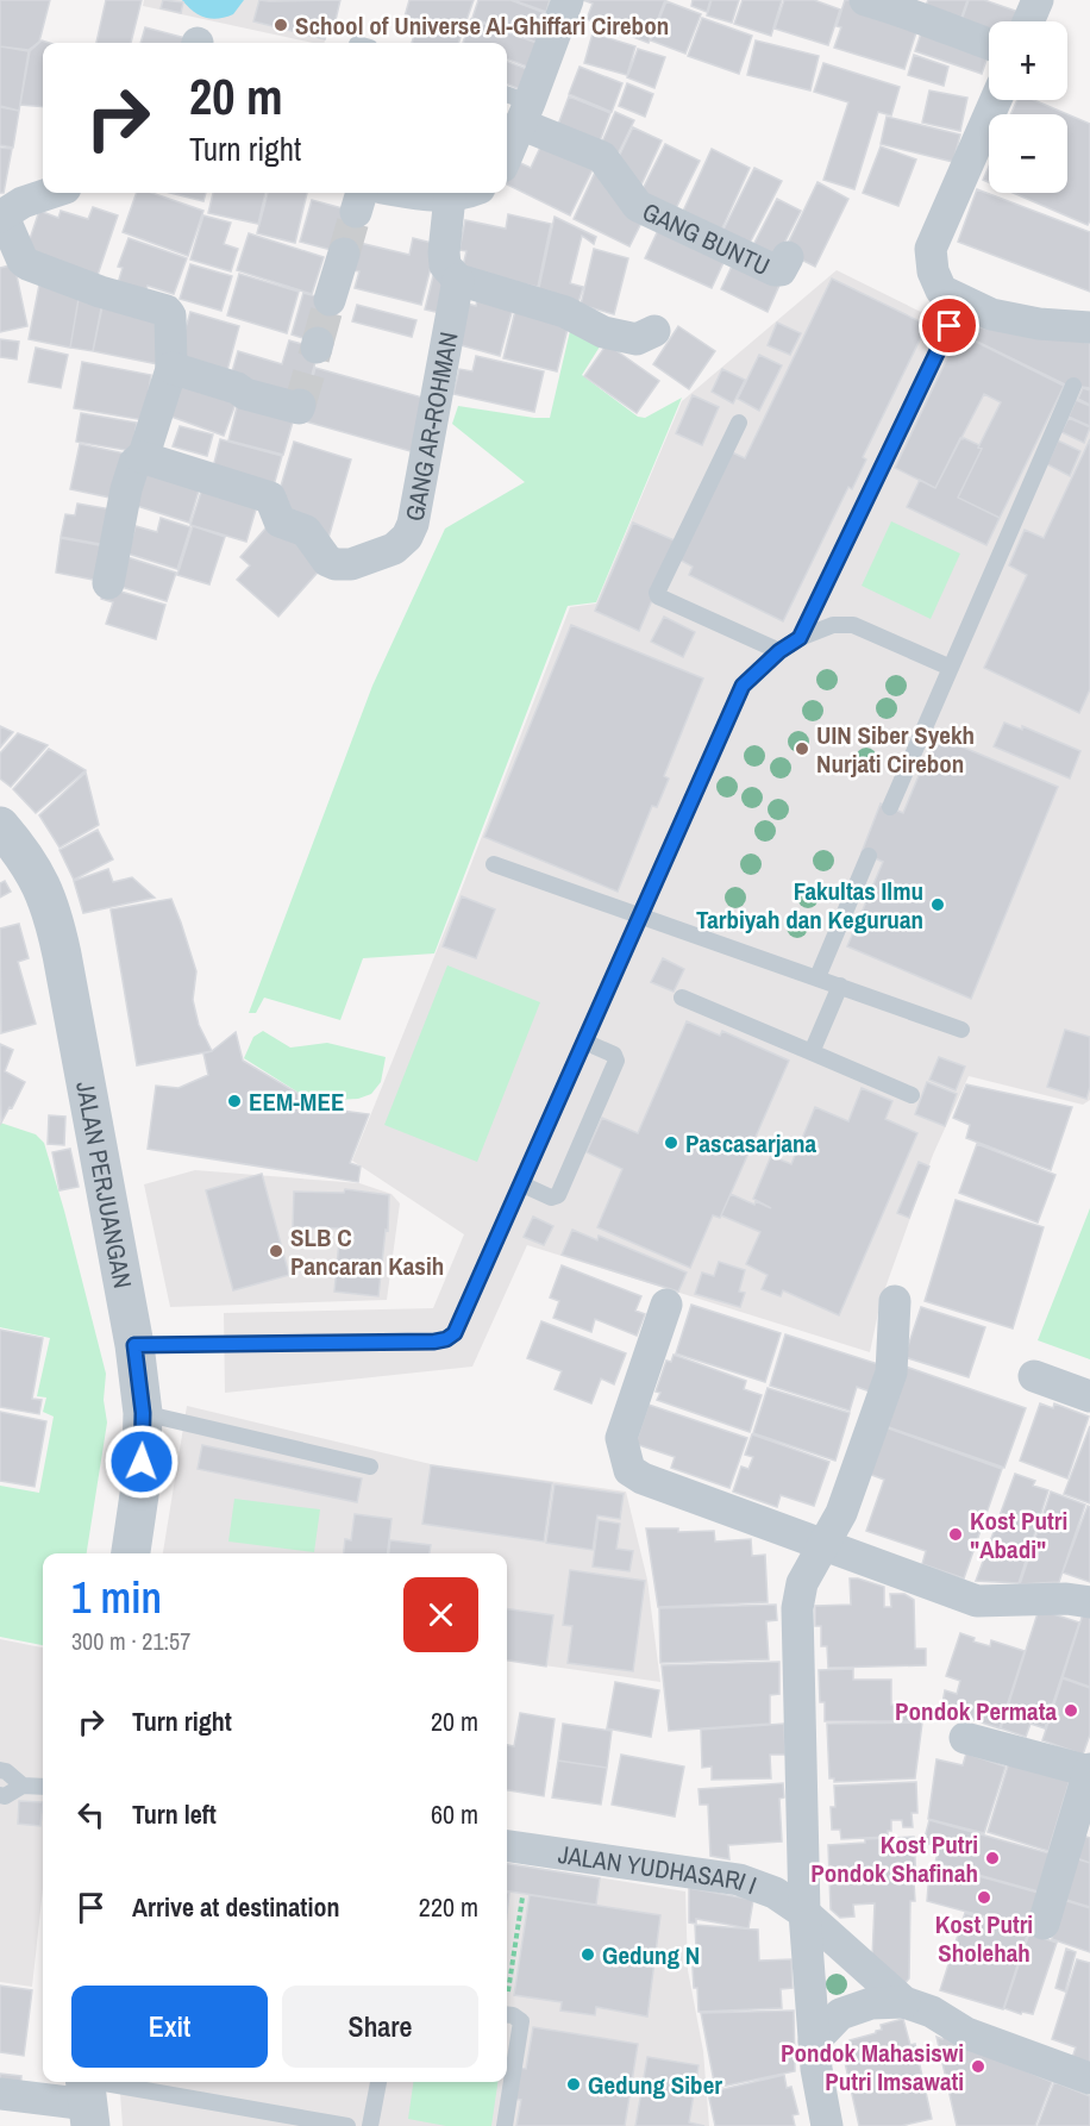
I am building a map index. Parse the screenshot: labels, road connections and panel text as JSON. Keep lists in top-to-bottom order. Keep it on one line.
{"streets":{"street":["GANG BUNTU","GANG AR-ROHMAN","JALAN PERJUANGAN","JALAN YUDHASARI I"]},"places":["School of Universe Al-Ghiffari Cirebon","UIN Siber Syekh Nurjati Cirebon","Fakultas Ilmu Tarbiyah dan Keguruan","EEM-MEE","Pascasarjana","SLB C Pancaran Kasih","Kost Putri \"Abadi\"","Pondok Permata","Kost Putri Pondok Shafinah","Kost Putri Sholehah","Gedung N","Pondok Mahasiswi Putri Imsawati","Gedung Siber"],"page":{"map_buttons":["+","−"],"turn":["20 m","Turn right"],"heading":["1 min","300 m · 21:57"],"list":[{"name":"Turn right","value":"20 m"},{"name":"Turn left","value":"60 m"},{"name":"Arrive at destination","value":"220 m"}],"buttons":["Exit","Share"]}}
